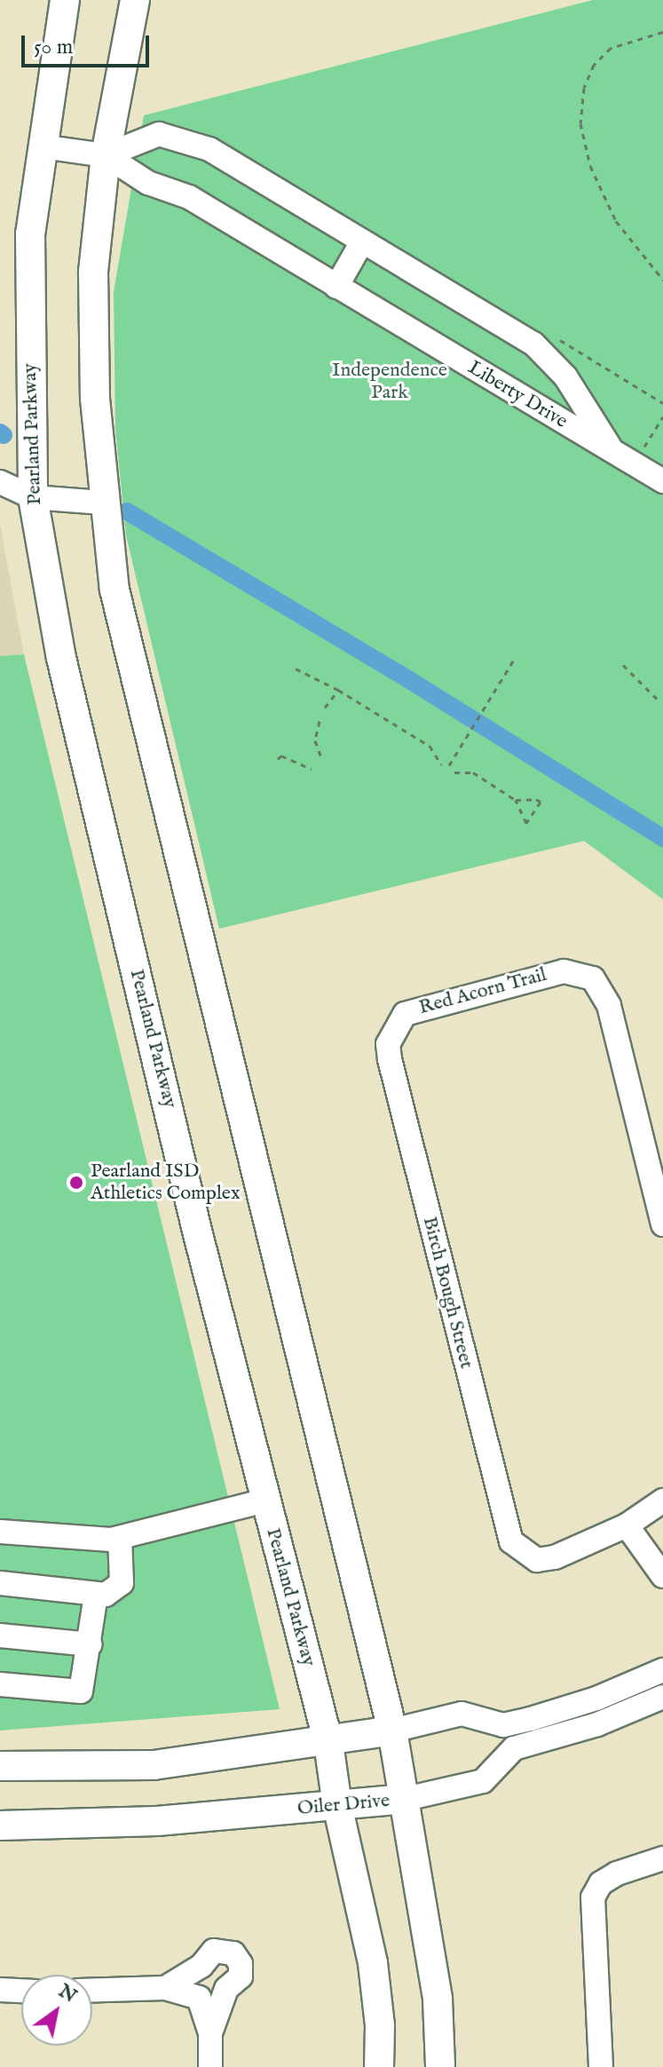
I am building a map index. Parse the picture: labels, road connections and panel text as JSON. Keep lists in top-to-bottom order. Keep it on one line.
{"streets":{"main road":["Pearland Parkway","Oiler Drive"],"street":["Liberty Drive","Red Acorn Trail","Birch Bough Street"]},"crossings":[["Pearland Parkway","Oiler Drive"],["Red Acorn Trail","Birch Bough Street"]],"parks":["Independence Park"],"places":["Pearland ISD Athletics Complex"],"scale_bar":"50 m","north":"top right"}
